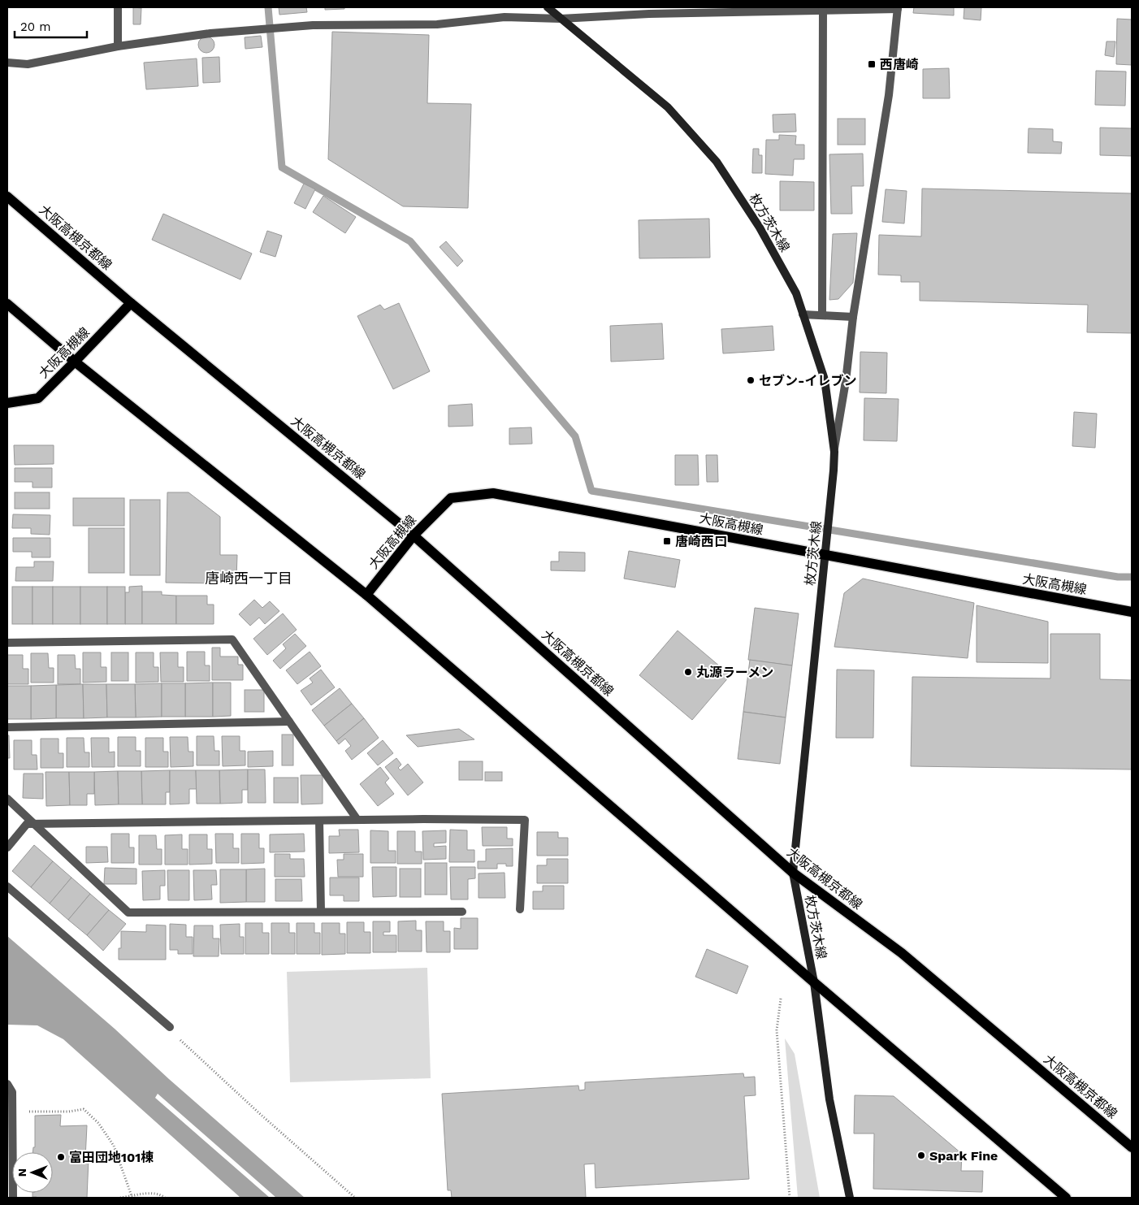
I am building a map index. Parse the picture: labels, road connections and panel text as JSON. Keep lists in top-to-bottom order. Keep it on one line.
{"streets":{"main road":["枚方茨木線","大阪高槻京都線","大阪高槻線"]},"crossings":[["枚方茨木線","大阪高槻京都線"],["枚方茨木線","大阪高槻線"],["大阪高槻京都線","大阪高槻線"]],"districts":["唐崎西一丁目"],"places":{"transit":["西唐崎","唐崎西口"],"other":["セブン-イレブン","丸源ラーメン","Spark Fine","富田団地101棟"]},"scale_bar":"20 m","north":"left"}
